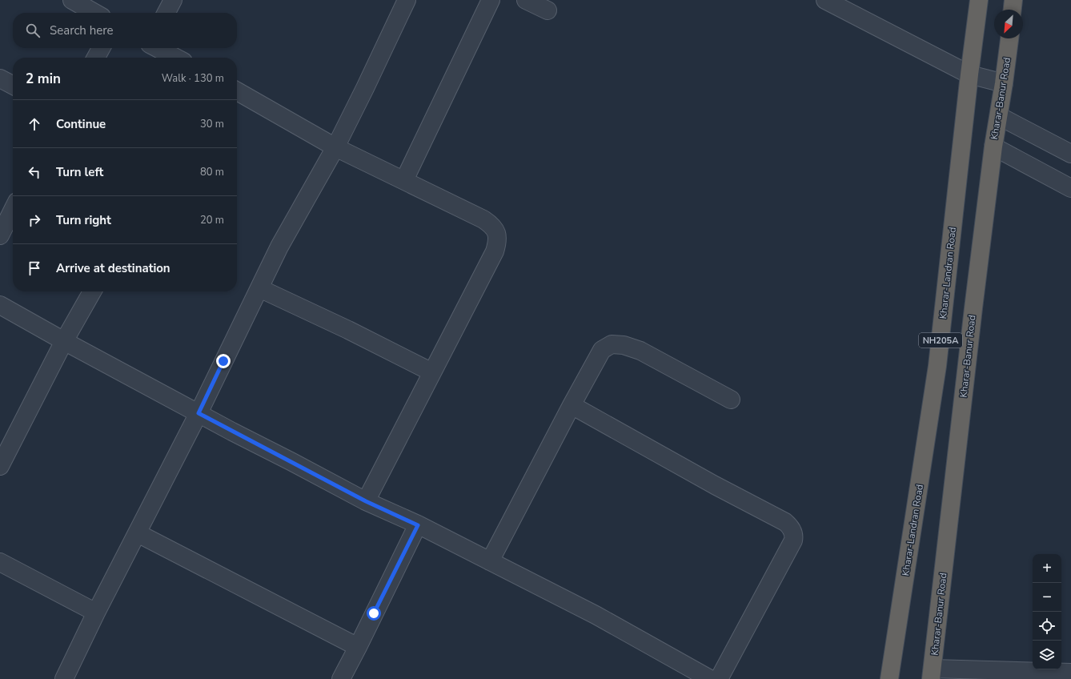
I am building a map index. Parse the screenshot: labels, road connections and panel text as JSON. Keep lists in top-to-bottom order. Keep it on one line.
{"streets":{"highway":["Kharar-Banur Road","Kharar-Landran Road","NH205A"]},"north":"bottom left","page":{"search":"Search here","heading":["2 min","Walk · 130 m"],"list":[["Continue","30 m"],["Turn left","80 m"],["Turn right","20 m"],"Arrive at destination"],"map_buttons":["+","−"]}}
